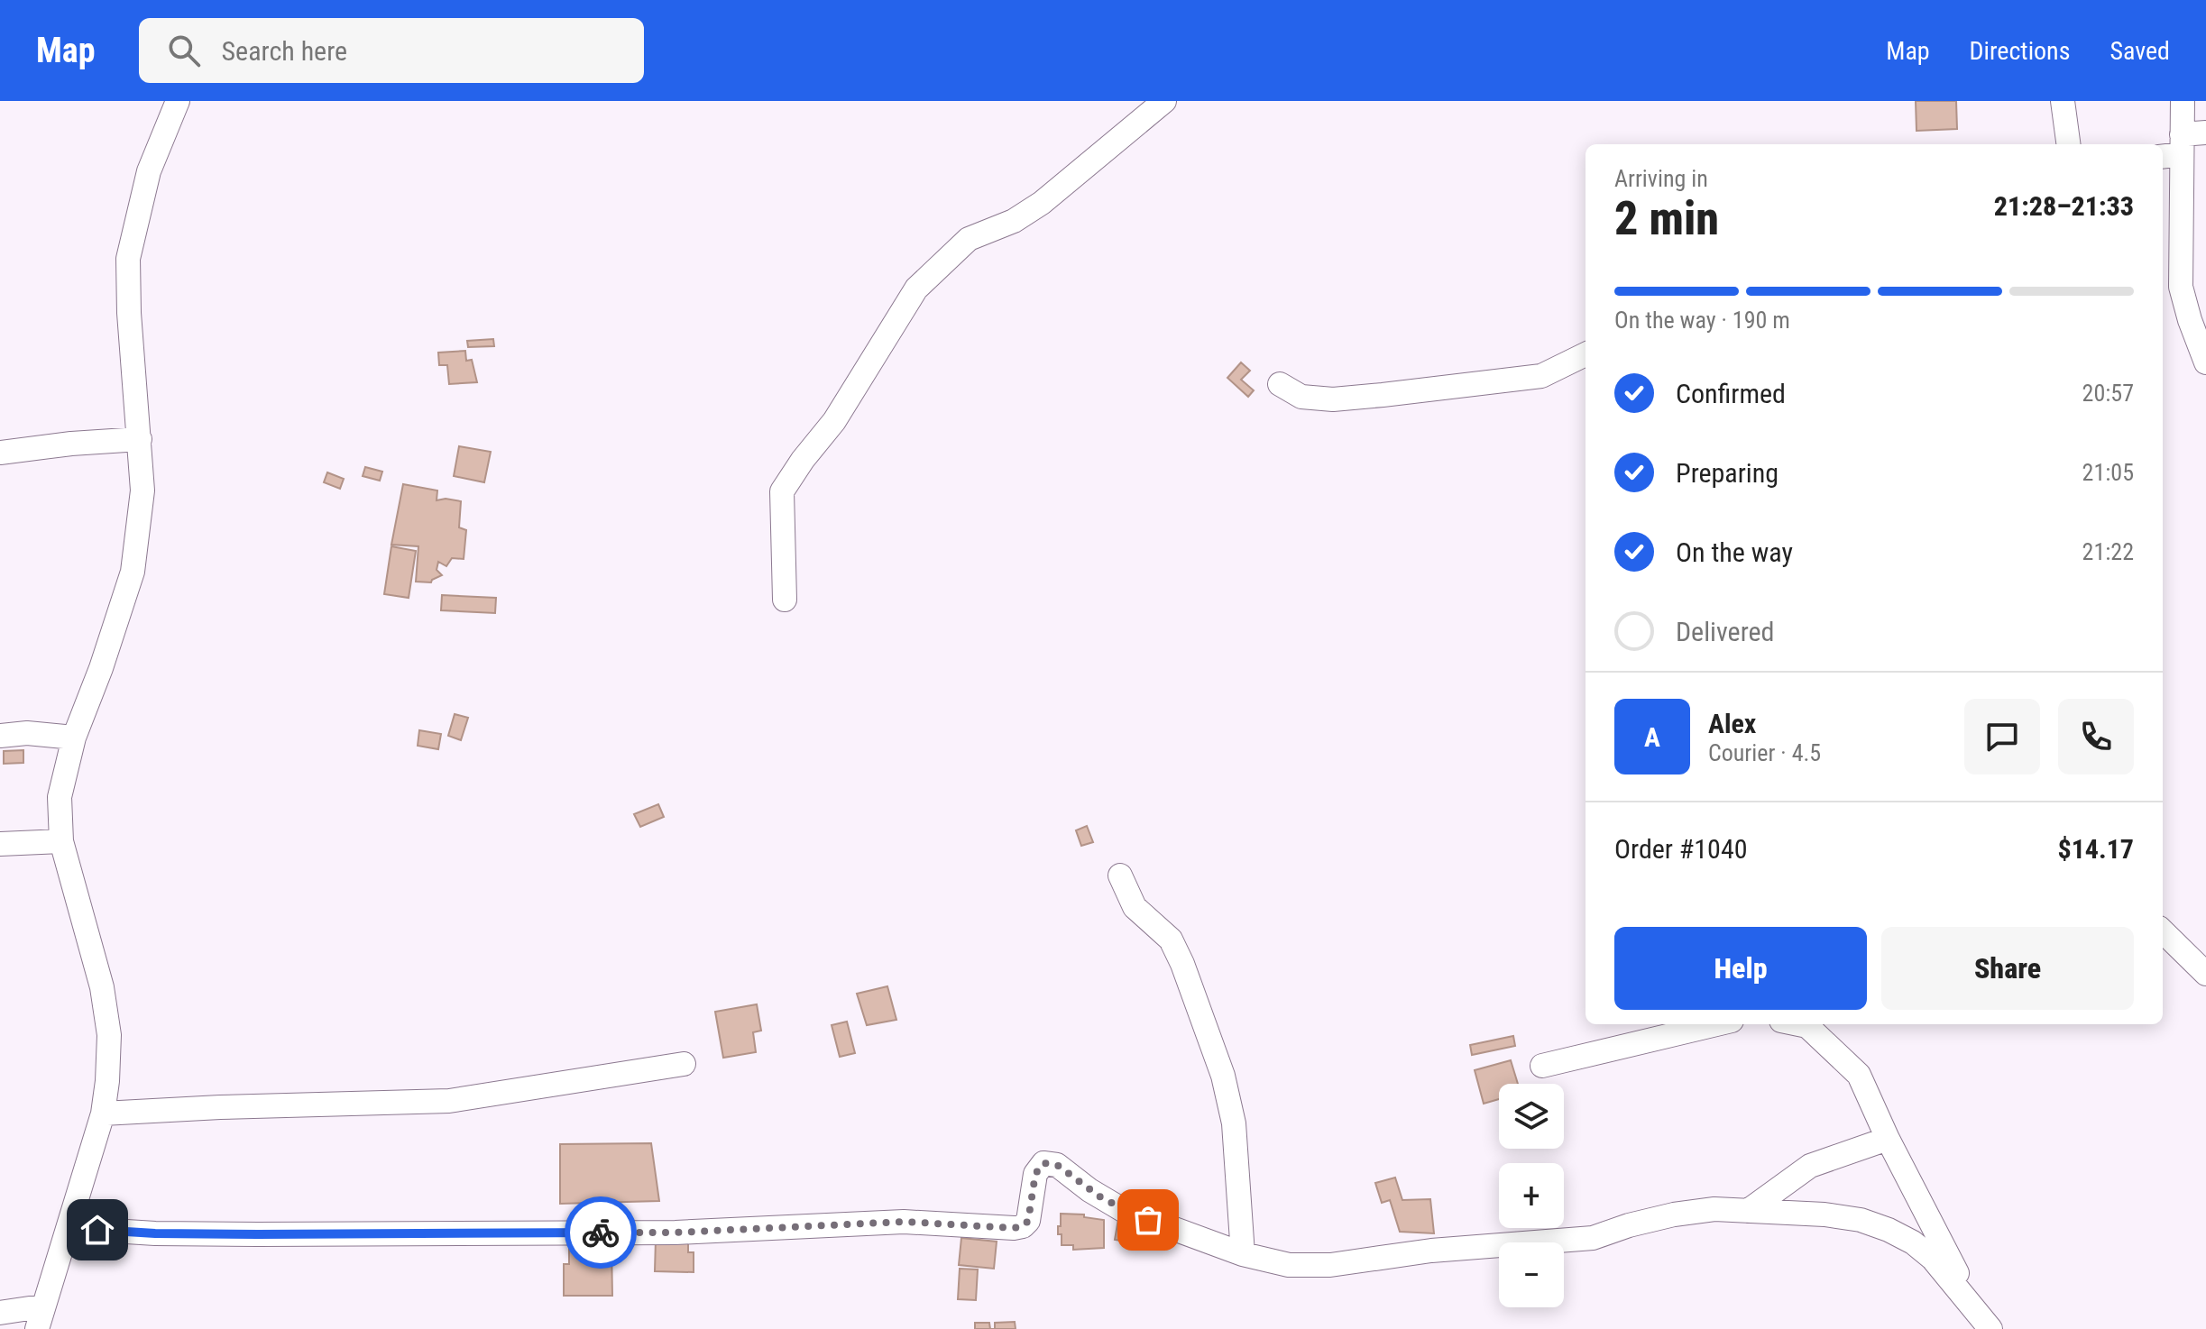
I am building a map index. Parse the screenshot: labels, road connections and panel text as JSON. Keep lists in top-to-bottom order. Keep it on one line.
{"page":{"header":"Map","search":"Search here","nav":["Map","Directions","Saved"],"heading":["2 min","Arriving in","21:28–21:33"],"panel":["Alex","Courier · 4.5","Order #1040","$14.17"],"bar":"On the way · 190 m","list":[["Confirmed","20:57"],["Preparing","21:05"],["On the way","21:22"],"Delivered"],"round":"A","buttons":["Help","Share"],"map_buttons":["+","−"]}}
